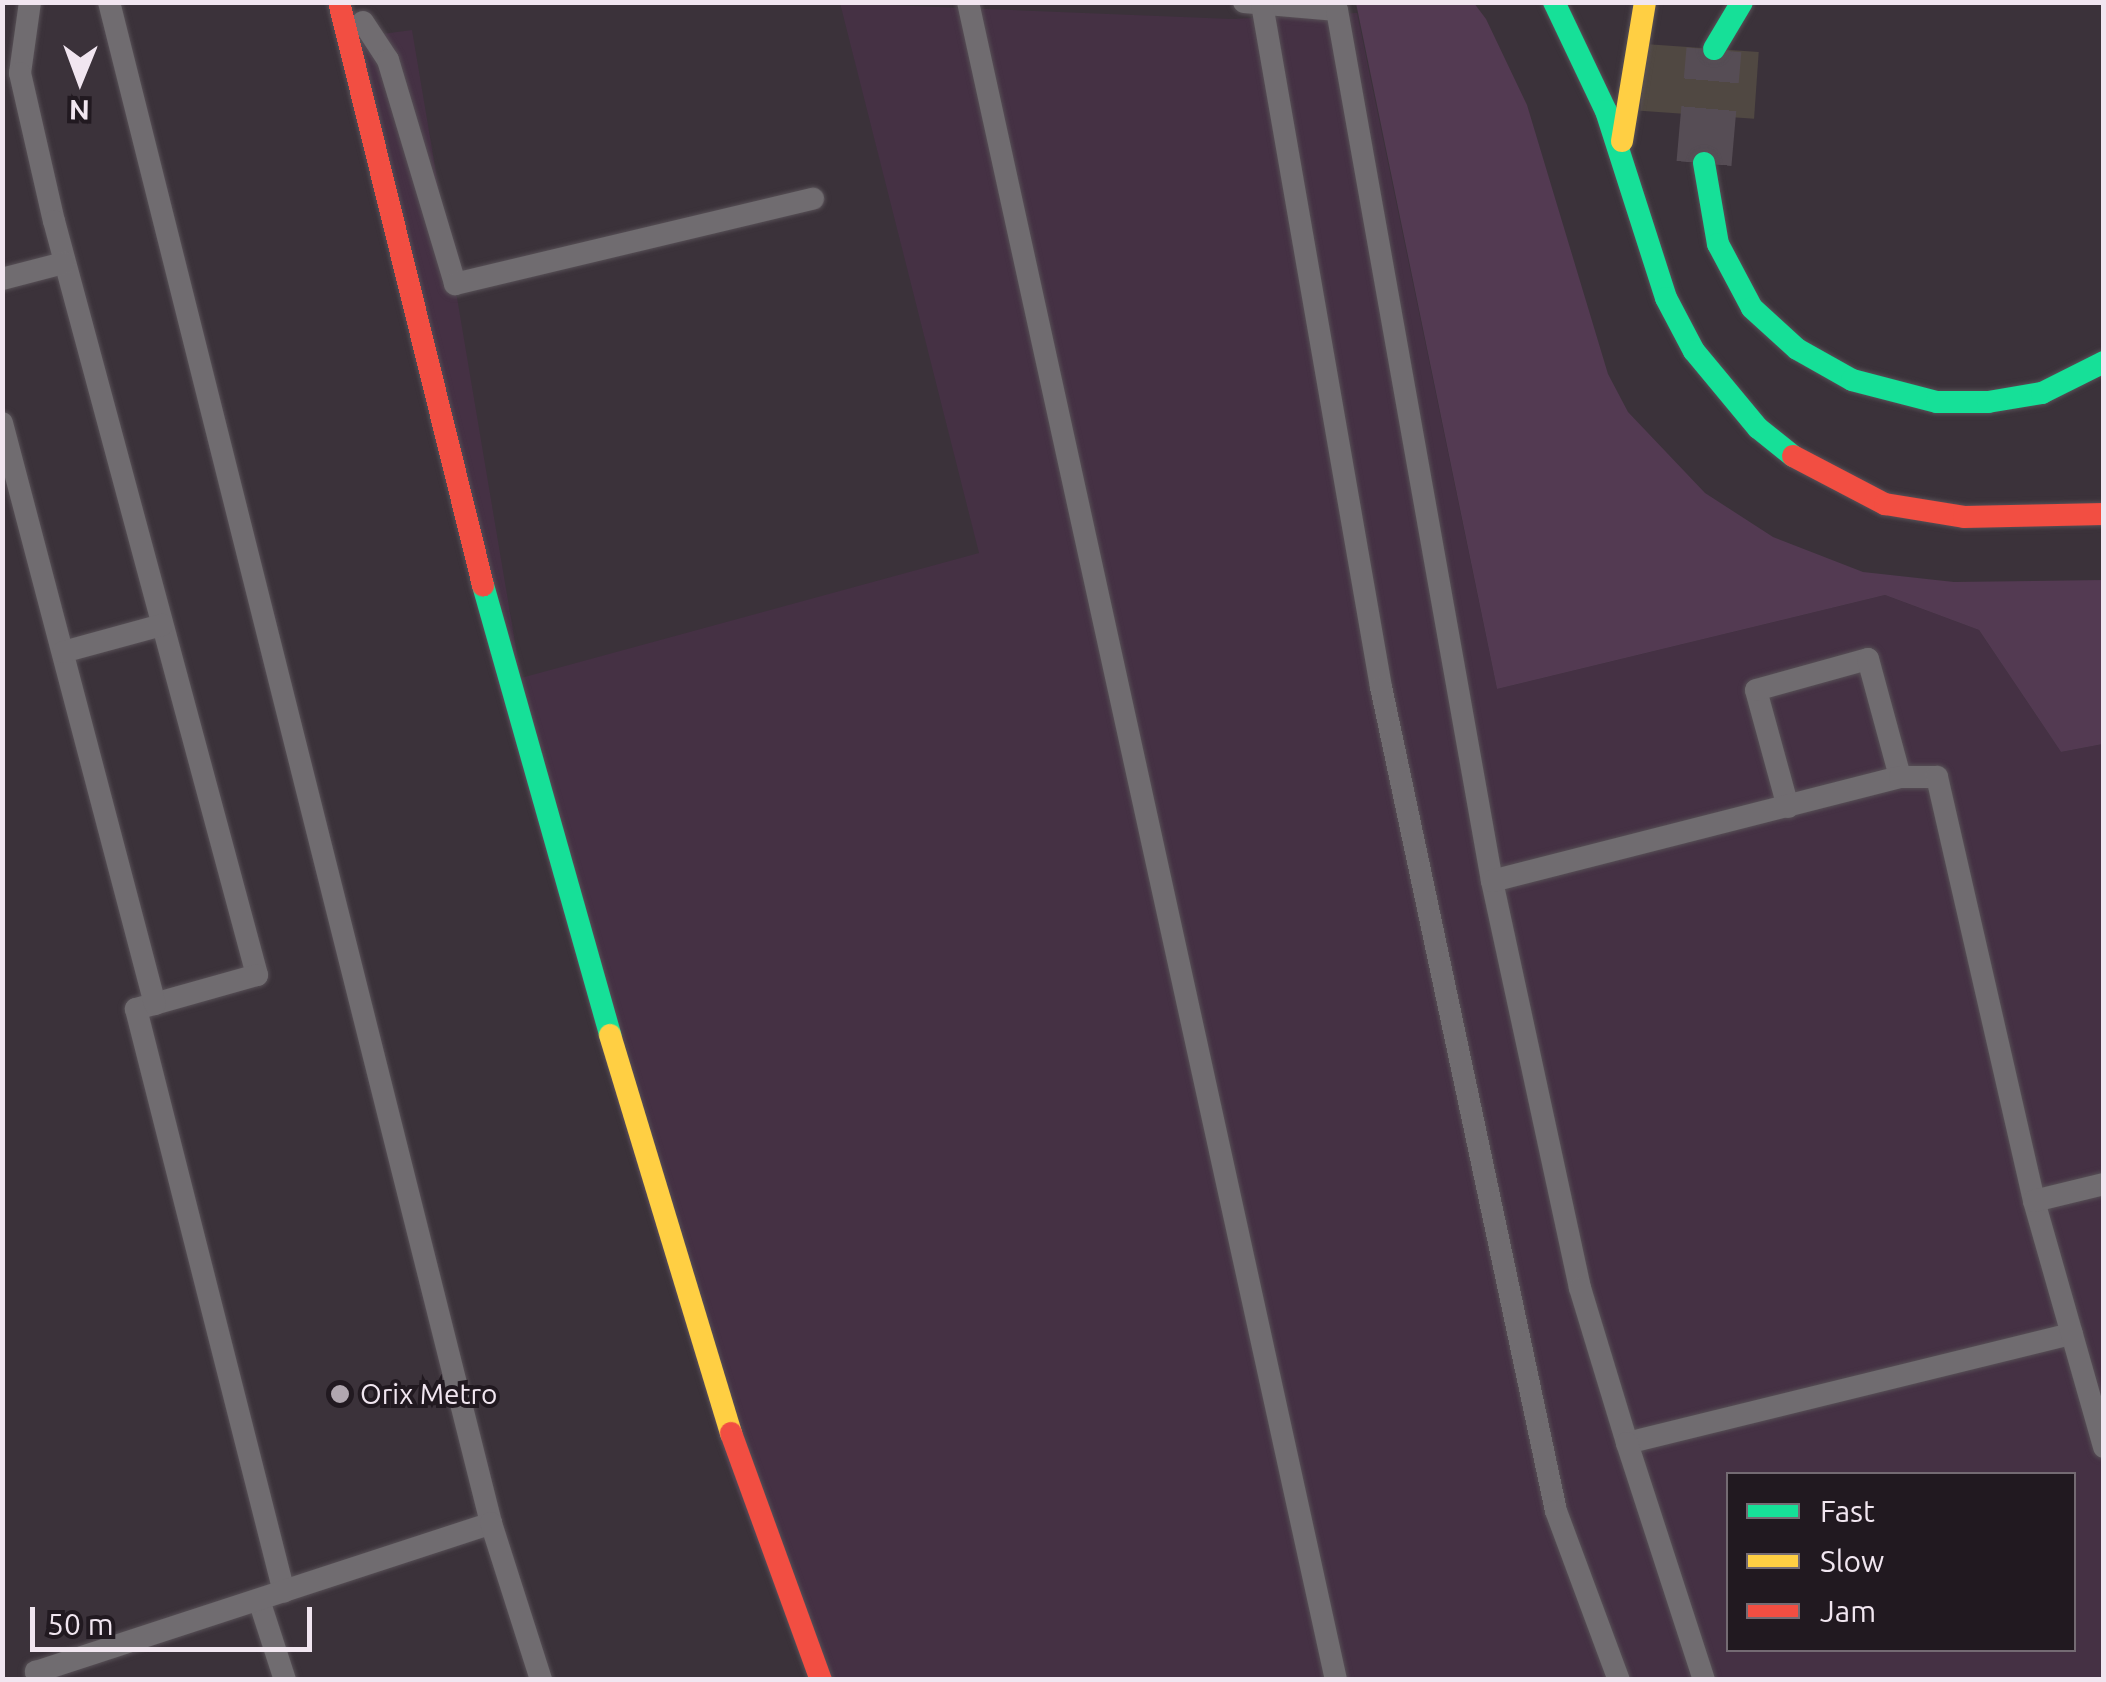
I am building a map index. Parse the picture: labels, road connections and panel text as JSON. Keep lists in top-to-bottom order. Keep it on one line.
{"places":["Orix Metro"],"legend":["Fast","Slow","Jam"],"scale_bar":"50 m","north":"bottom"}
